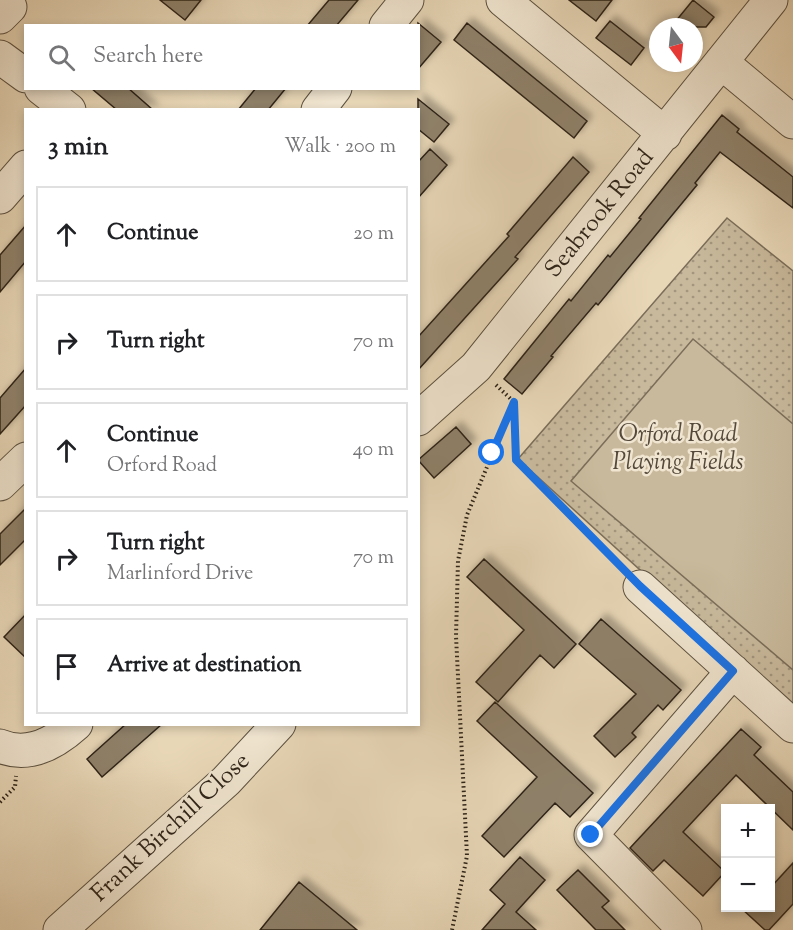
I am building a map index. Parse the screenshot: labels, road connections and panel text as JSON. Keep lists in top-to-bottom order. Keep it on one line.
{"streets":{"street":["Seabrook Road","Frank Birchill Close"]},"parks":["Orford Road Playing Fields"],"north":"bottom","page":{"search":"Search here","heading":["3 min","Walk · 200 m"],"list":[["Continue","20 m"],["Turn right","70 m"],["Continue","Orford Road","40 m"],["Turn right","Marlinford Drive","70 m"],"Arrive at destination"],"map_buttons":["+","−"]}}
